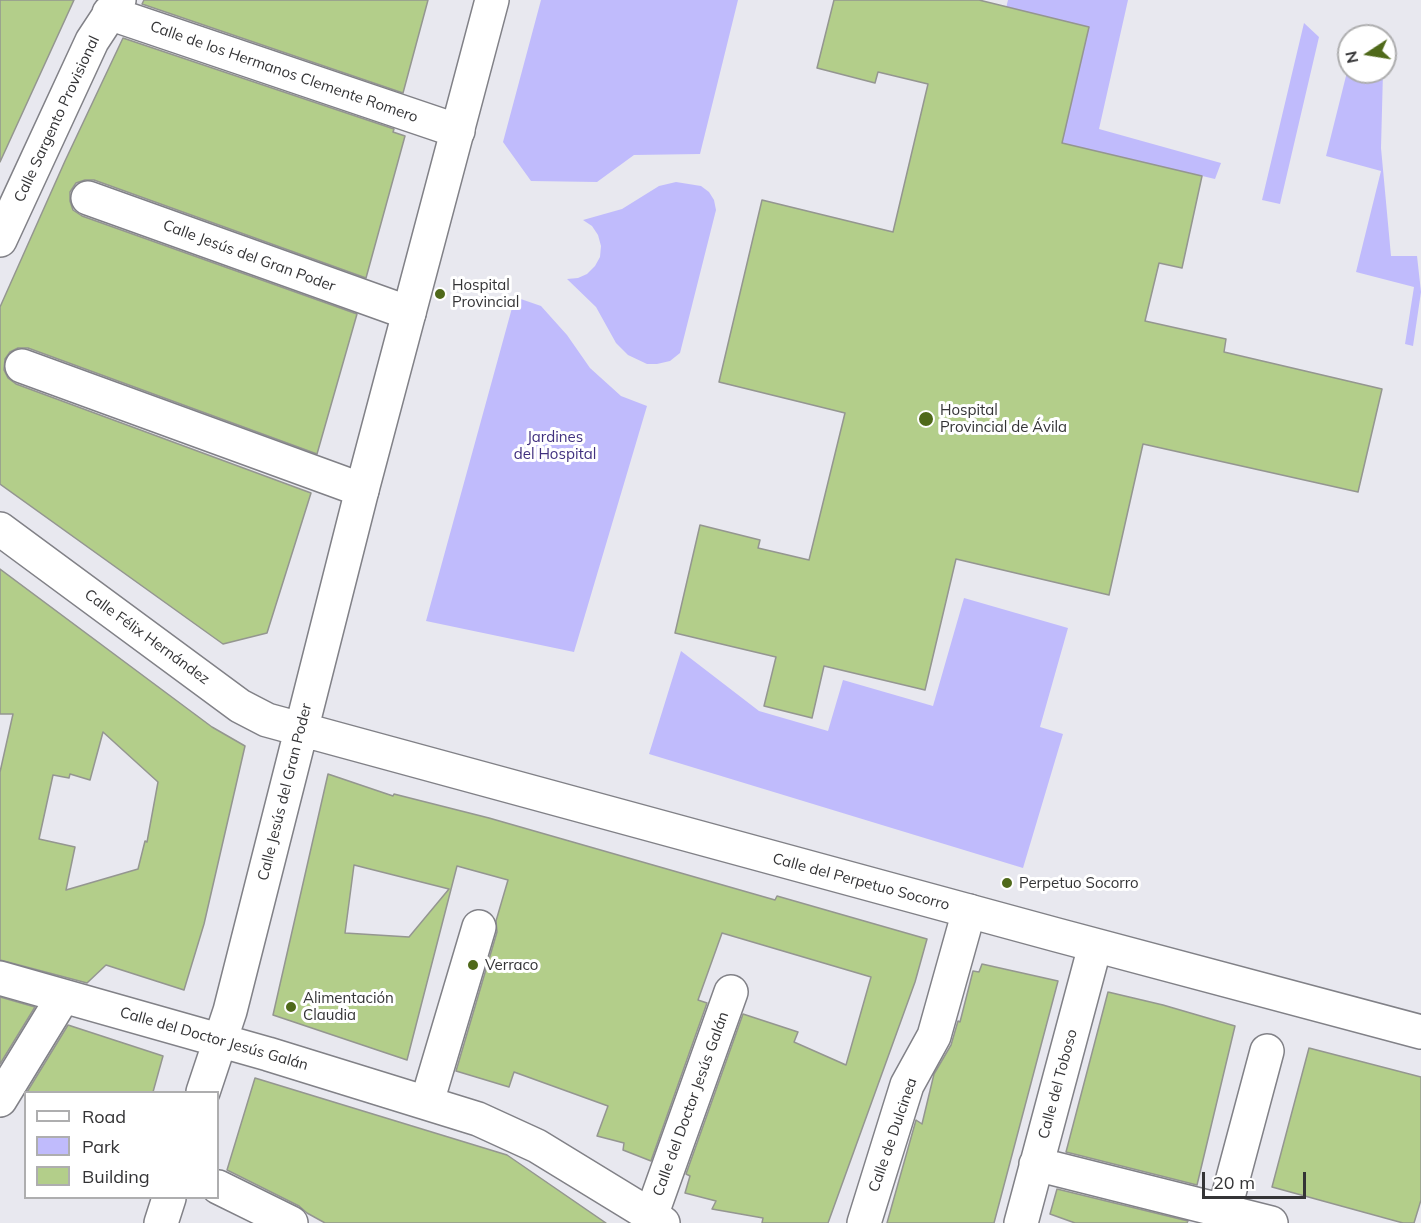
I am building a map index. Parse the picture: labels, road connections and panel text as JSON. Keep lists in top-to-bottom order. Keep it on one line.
{"streets":{"street":["Calle de los Hermanos Clemente Romero","Calle Sargento Provisional","Calle Jesús del Gran Poder","Calle Félix Hernández","Calle del Perpetuo Socorro","Calle del Doctor Jesús Galán","Calle del Toboso","Calle de Dulcinea"]},"crossings":[["Calle de los Hermanos Clemente Romero","Calle Sargento Provisional"],["Calle de los Hermanos Clemente Romero","Calle Jesús del Gran Poder"],["Calle Jesús del Gran Poder","Calle Félix Hernández"],["Calle Jesús del Gran Poder","Calle del Perpetuo Socorro"],["Calle Jesús del Gran Poder","Calle del Doctor Jesús Galán"],["Calle Félix Hernández","Calle del Perpetuo Socorro"],["Calle del Perpetuo Socorro","Calle del Toboso"],["Calle del Perpetuo Socorro","Calle de Dulcinea"]],"parks":["Jardines del Hospital"],"places":["Hospital Provincial","Hospital Provincial de Ávila","Perpetuo Socorro","Verraco","Alimentación Claudia"],"legend":["Road","Park","Building"],"scale_bar":"20 m","north":"left"}
